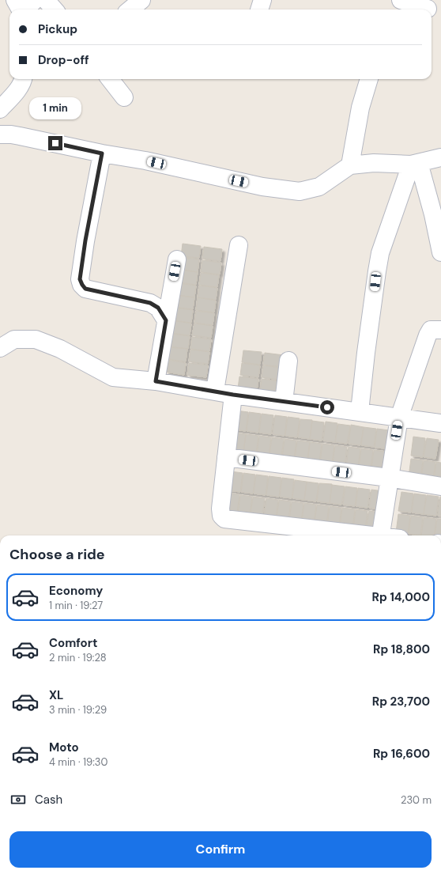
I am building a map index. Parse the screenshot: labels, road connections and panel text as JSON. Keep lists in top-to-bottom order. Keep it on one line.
{"page":{"banner":["Pickup","Drop-off"],"bubble":"1 min","heading":"Choose a ride","list":[{"name":"Economy","note":"1 min · 19:27","value":"Rp 14,000"},{"name":"Comfort","note":"2 min · 19:28","value":"Rp 18,800"},{"name":"XL","note":"3 min · 19:29","value":"Rp 23,700"},{"name":"Moto","note":"4 min · 19:30","value":"Rp 16,600"}],"pay":["Cash","230 m"],"buttons":"Confirm"}}
